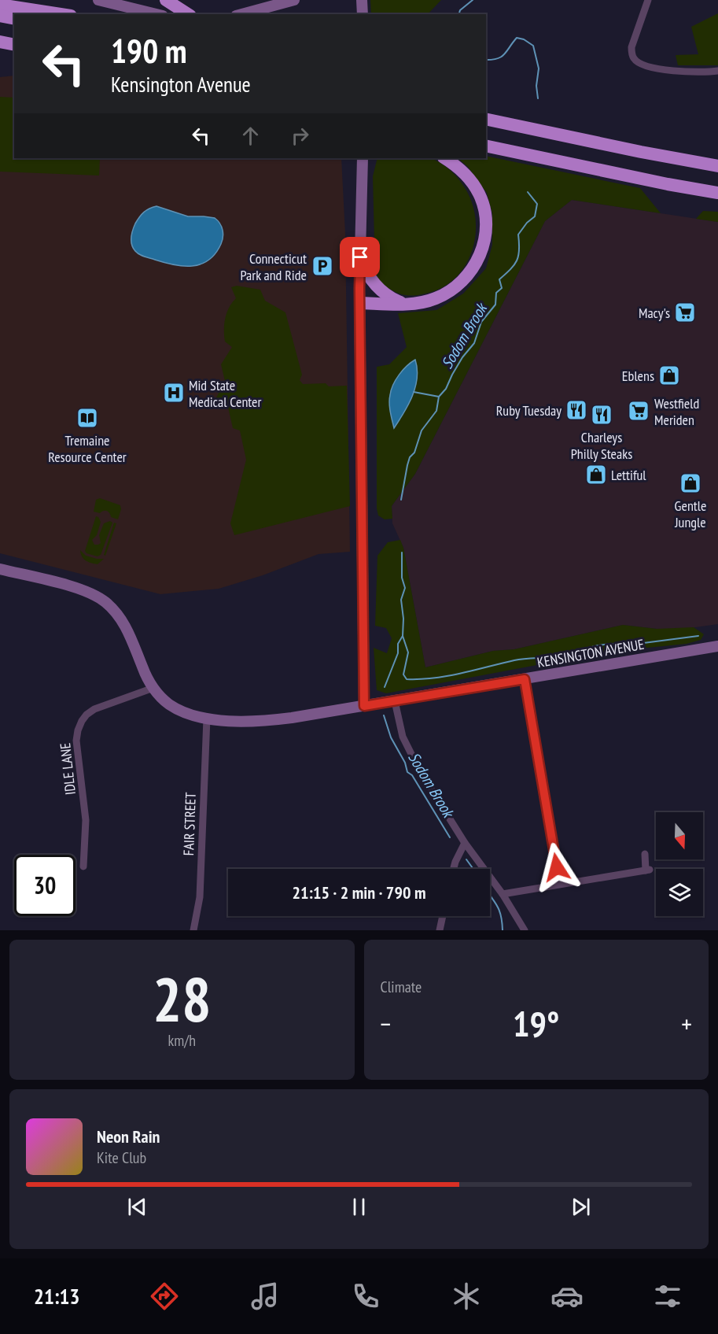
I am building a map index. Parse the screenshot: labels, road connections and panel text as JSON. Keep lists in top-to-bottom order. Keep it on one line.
{"streets":{"main road":["KENSINGTON AVENUE"],"street":["IDLE LANE","FAIR STREET"]},"crossings":[["KENSINGTON AVENUE","IDLE LANE"],["KENSINGTON AVENUE","FAIR STREET"]],"water":["Sodom Brook"],"places":{"parking":["Connecticut Park and Ride"],"supermarket":["Macy's","Westfield Meriden"],"shop":["Eblens","Lettiful","Gentle Jungle"],"hospital":["Mid State Medical Center"],"restaurant":["Ruby Tuesday","Charleys Philly Steaks"],"library":["Tremaine Resource Center"]},"north":"bottom","page":{"turn":["190 m","Kensington Avenue"],"limit":"30","trip":"21:15 · 2 min · 790 m","tile":[["28","km/h"],"Climate"],"heat":["−","19°","+"],"song":["Neon Rain","Kite Club"],"tabs":"21:13"}}
